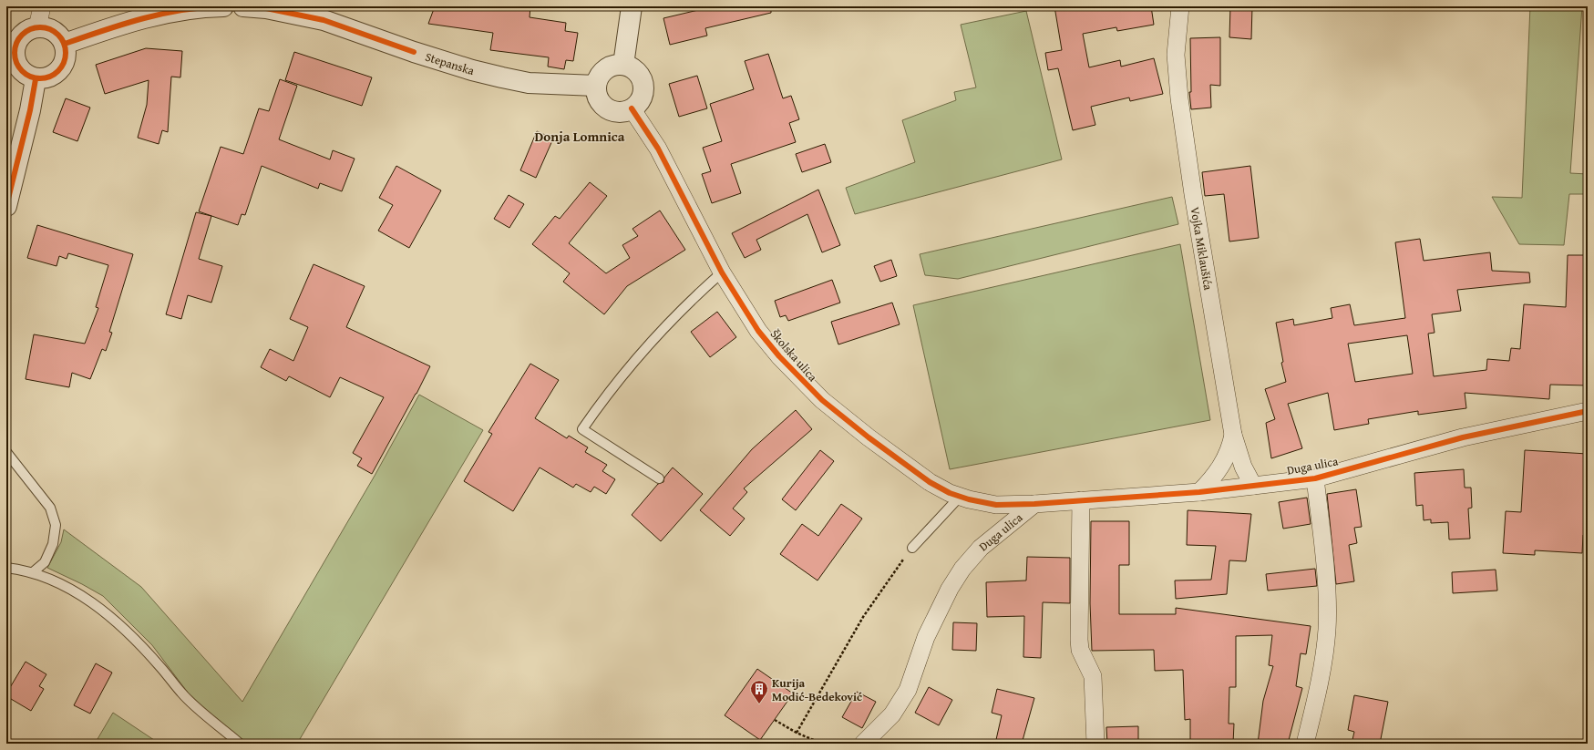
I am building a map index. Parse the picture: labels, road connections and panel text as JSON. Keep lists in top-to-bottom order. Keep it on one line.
{"streets":{"street":["Stepanska","Vojka Miklaušića","Školska ulica","Duga ulica"]},"crossings":[["Stepanska","Školska ulica"],["Vojka Miklaušića","Duga ulica"],["Školska ulica","Duga ulica"]],"districts":["Donja Lomnica"],"places":{"building":["Kurija Modić-Bedeković"]}}
